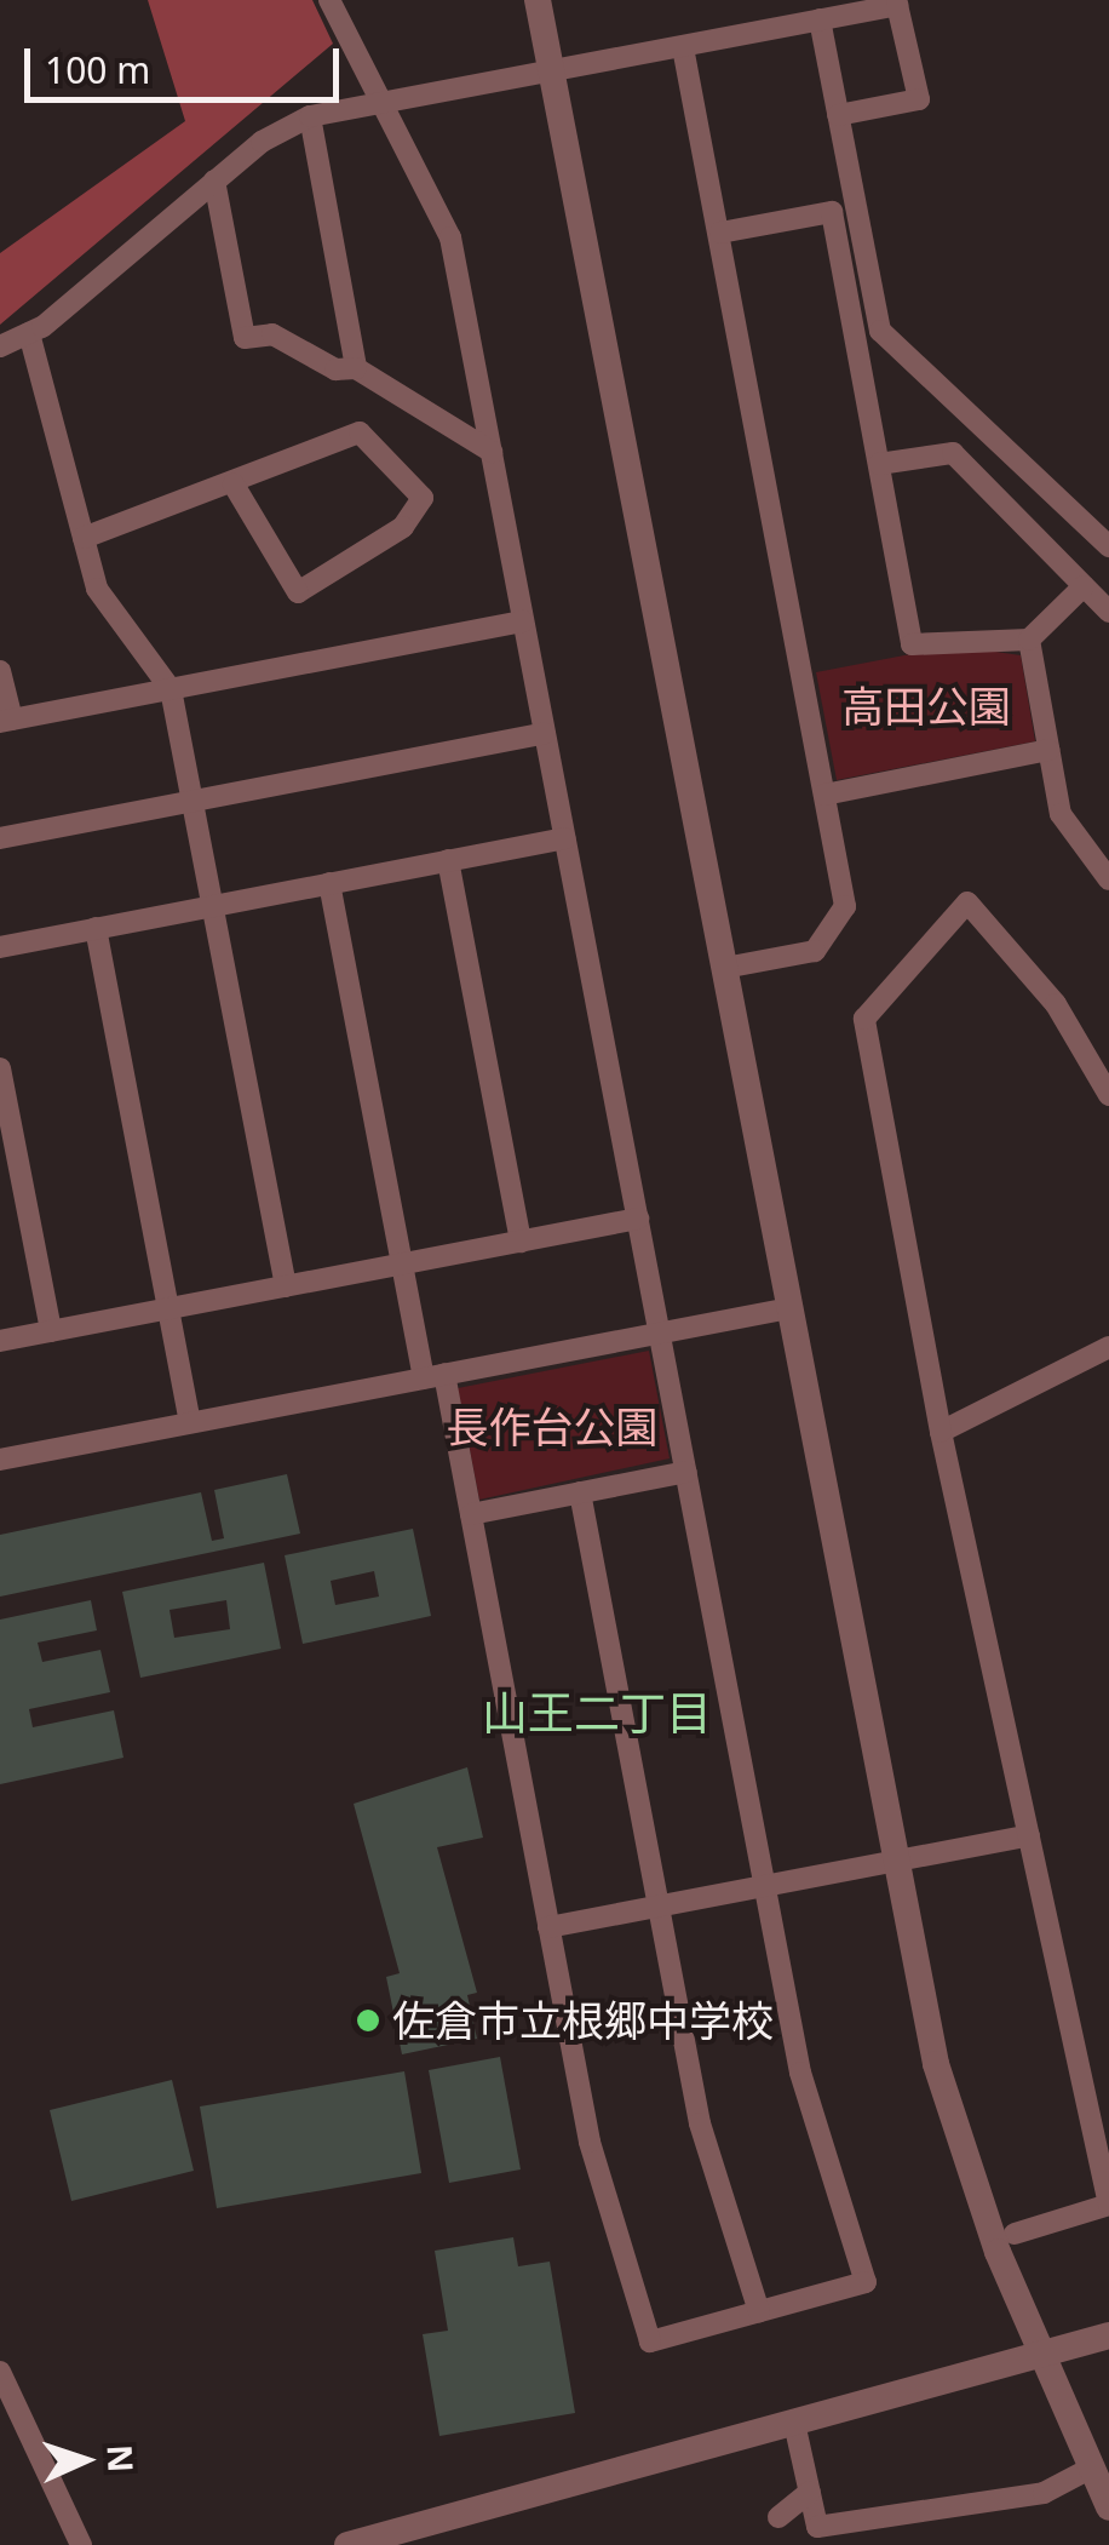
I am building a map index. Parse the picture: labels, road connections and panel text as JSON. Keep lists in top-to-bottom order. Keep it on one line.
{"districts":["山王二丁目"],"parks":["高田公園","長作台公園"],"places":["佐倉市立根郷中学校"],"scale_bar":"100 m","north":"right"}
